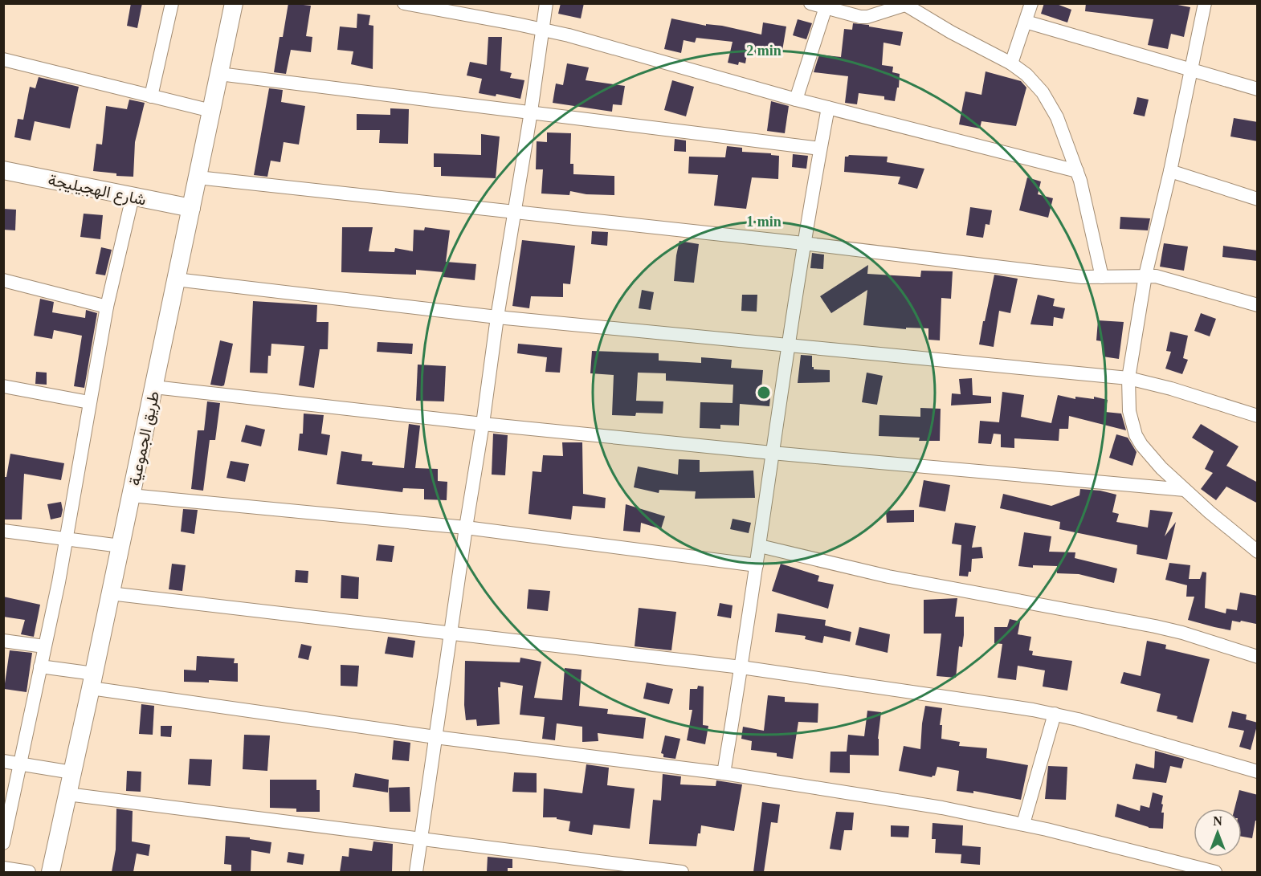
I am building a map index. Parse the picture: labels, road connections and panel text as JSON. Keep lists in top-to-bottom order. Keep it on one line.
{"streets":{"main road":["شارع الهجيليجة","طريق الجموعية"]},"crossings":[["شارع الهجيليجة","طريق الجموعية"]],"north":"top","rings":["2 min","1 min"]}
